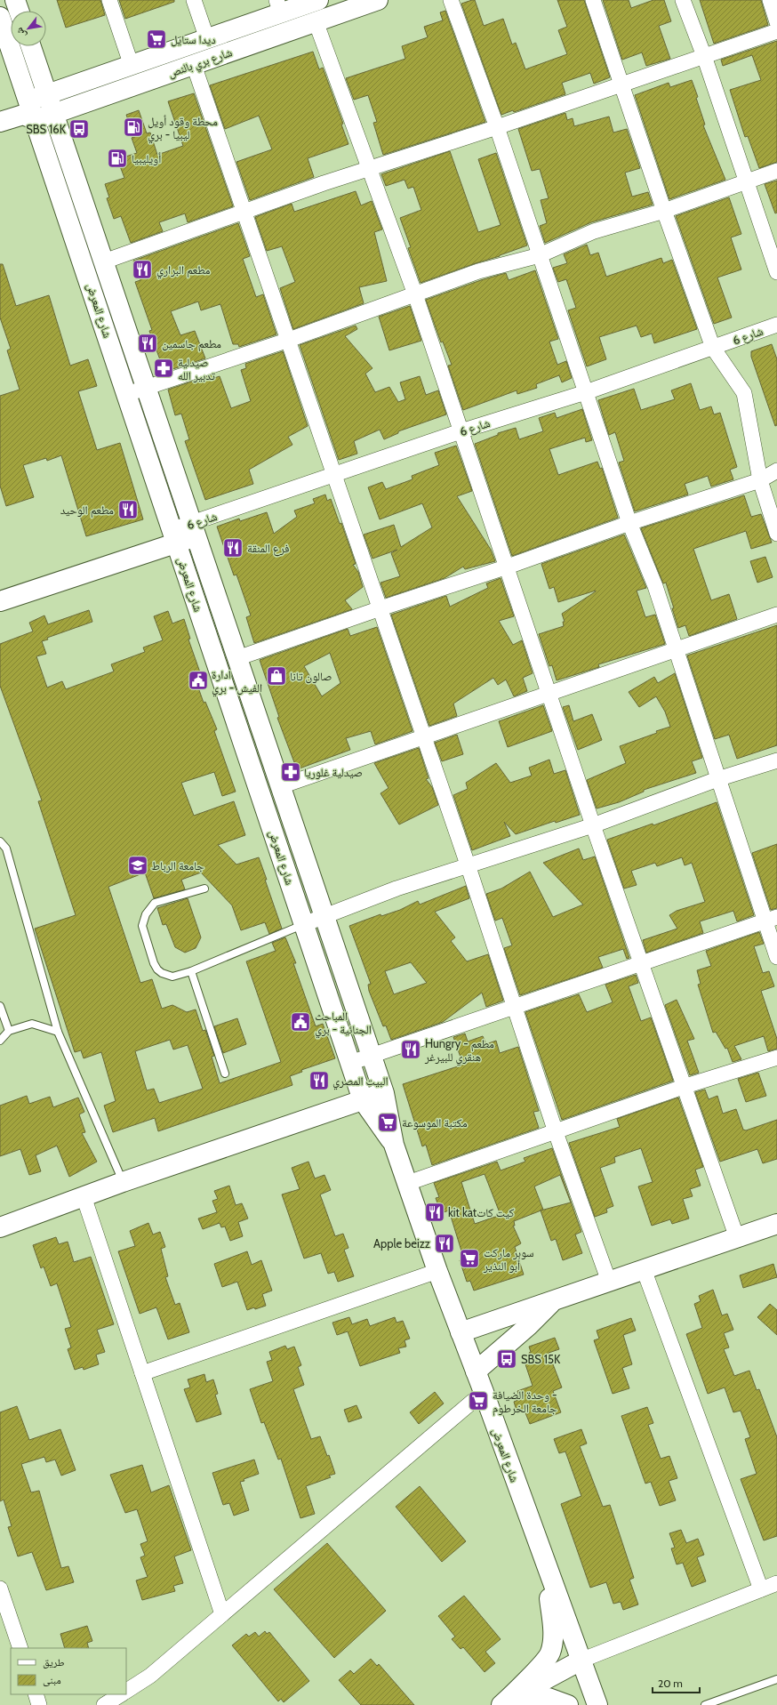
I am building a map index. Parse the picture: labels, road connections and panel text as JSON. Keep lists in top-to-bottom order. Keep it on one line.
{"streets":{"main road":["شارع بري بالنص","شارع المعرض"],"street":["شارع 6"]},"crossings":[["شارع بري بالنص","شارع المعرض"],["شارع المعرض","شارع 6"]],"places":{"supermarket":["ديدا ستايل","مكتبة الموسوعة","سوبر ماركت أبو النذير","وحدة الضيافة - جامعة الخرطوم"],"fuel station":["محطة وقود أويل ليبيا - بري","أويليبيا"],"bus stop":["SBS 16K","SBS 15K"],"restaurant":["مطعم البراري","مطعم جاسمين","مطعم الوحيد","فرع المنقة","Hungry - مطعم هنقري للبيرغر","البيت المصري","kit katكيت كات","Apple beizz"],"pharmacy":["صيدلية تدبير الله","صيدلية غلوريا"],"shop":["صالون تانا"],"public building":["ادارة الفيش - بري","المباحث الجنائية - بري"],"school or university":["جامعة الرباط"]},"legend":["طريق","مبنى"],"scale_bar":"20 m","north":"bottom left"}
